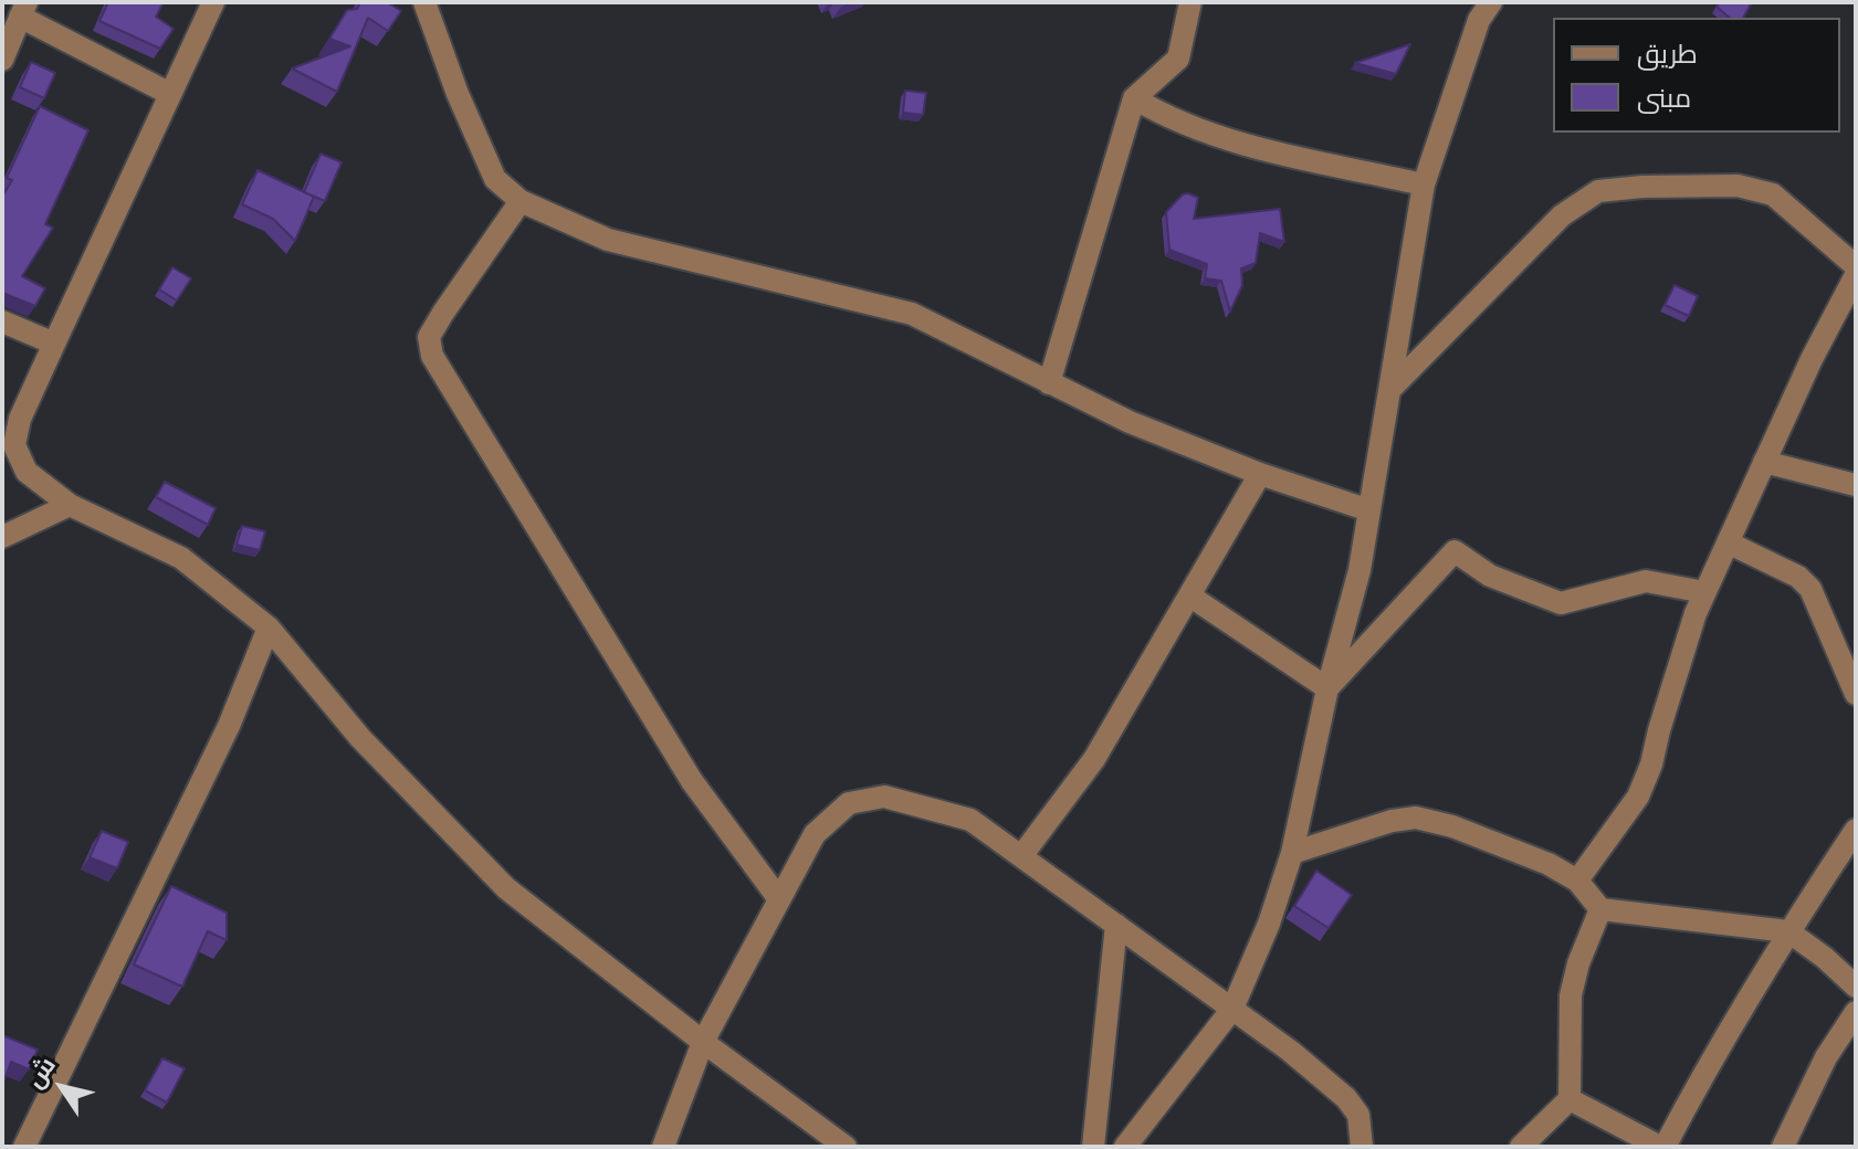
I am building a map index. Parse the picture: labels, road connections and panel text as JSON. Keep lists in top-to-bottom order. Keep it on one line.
{"legend":["طريق","مبنى"],"north":"top left"}
